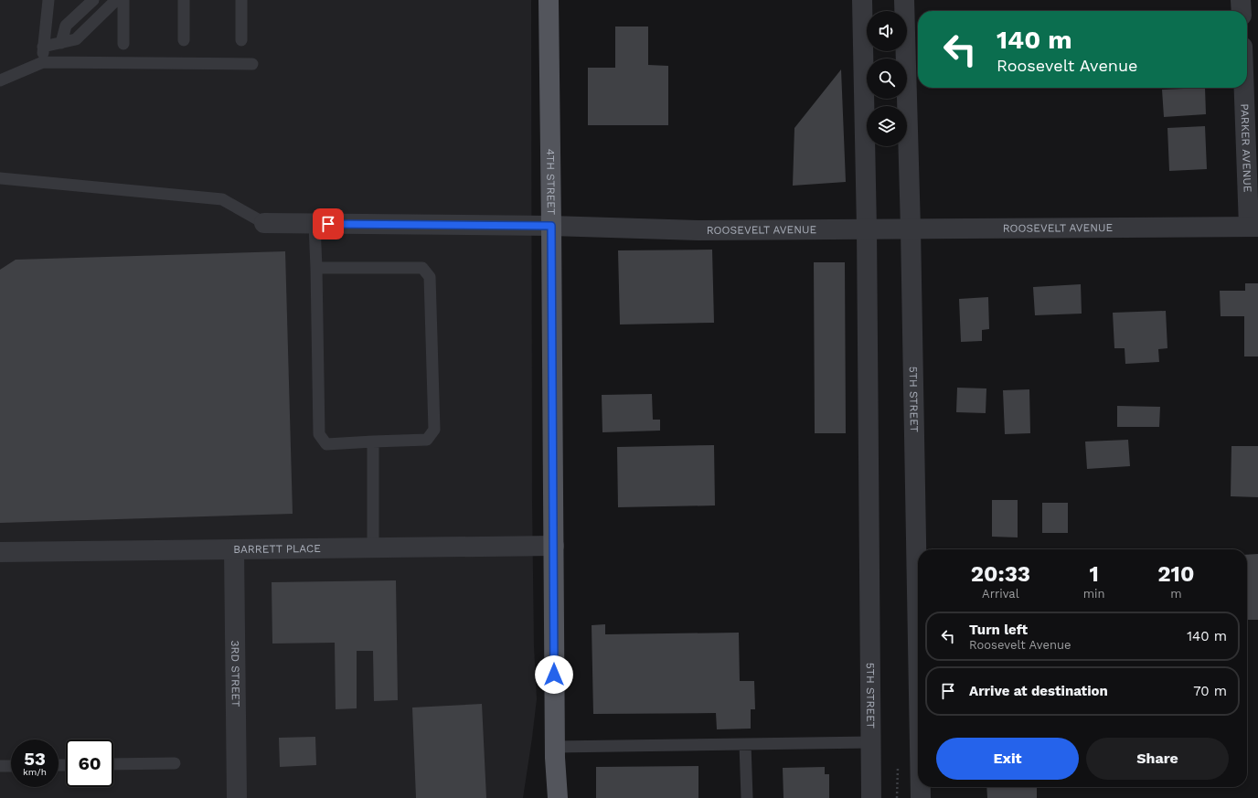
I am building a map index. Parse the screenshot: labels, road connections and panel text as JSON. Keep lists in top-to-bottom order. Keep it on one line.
{"streets":{"main road":["4TH STREET"],"street":["PARKER AVENUE","ROOSEVELT AVENUE","5TH STREET","BARRETT PLACE","3RD STREET"]},"crossings":[["PARKER AVENUE","ROOSEVELT AVENUE"],["4TH STREET","ROOSEVELT AVENUE"],["4TH STREET","BARRETT PLACE"],["ROOSEVELT AVENUE","5TH STREET"],["BARRETT PLACE","3RD STREET"]],"page":{"turn":["140 m","Roosevelt Avenue"],"eta":["20:33","Arrival","1","min","210","m"],"list":[{"name":"Turn left","note":"Roosevelt Avenue","value":"140 m"},{"name":"Arrive at destination","value":"70 m"}],"buttons":["Exit","Share"],"speed":"53 km/h","limit":"60"}}
